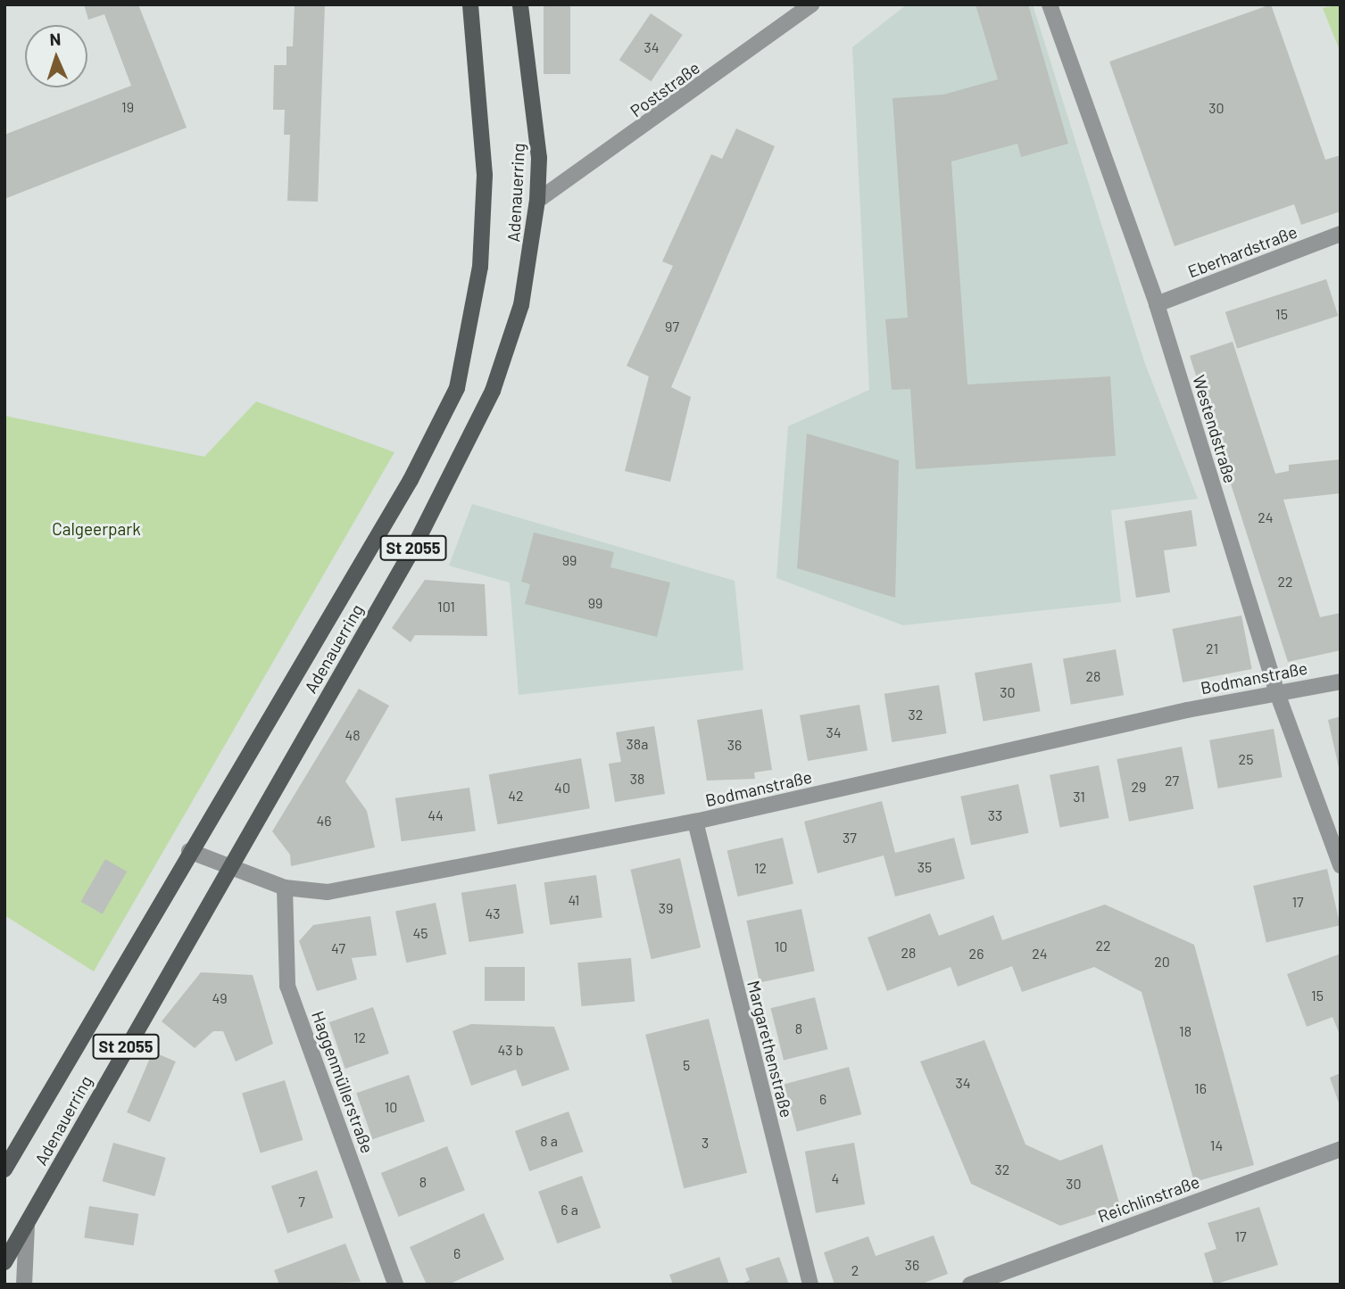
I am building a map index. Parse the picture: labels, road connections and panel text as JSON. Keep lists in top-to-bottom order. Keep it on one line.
{"streets":{"main road":["Adenauerring","St 2055"],"street":["Poststraße","Eberhardstraße","Westendstraße","Bodmanstraße","Margarethenstraße","Haggenmüllerstraße","Reichlinstraße"]},"crossings":[["Poststraße","Adenauerring"],["Adenauerring","Bodmanstraße"],["Eberhardstraße","Westendstraße"],["Westendstraße","Bodmanstraße"],["Bodmanstraße","Margarethenstraße"],["Bodmanstraße","Haggenmüllerstraße"]],"parks":["Calgeerpark"],"house_numbers":["34","19","30","15","97","24","99","22","99","101","21","28","30","32","34","48","38a","36","25","38","27","29","40","42","31","44","33","46","37","35","12","41","17","39","43","45","22","10","47","28","26","24","20","15","49","8","18","12","43 b","5","34","16","6","10","8 a","3","14","32","4","8","30","7","6 a","17","6","36","2"],"north":"top"}
